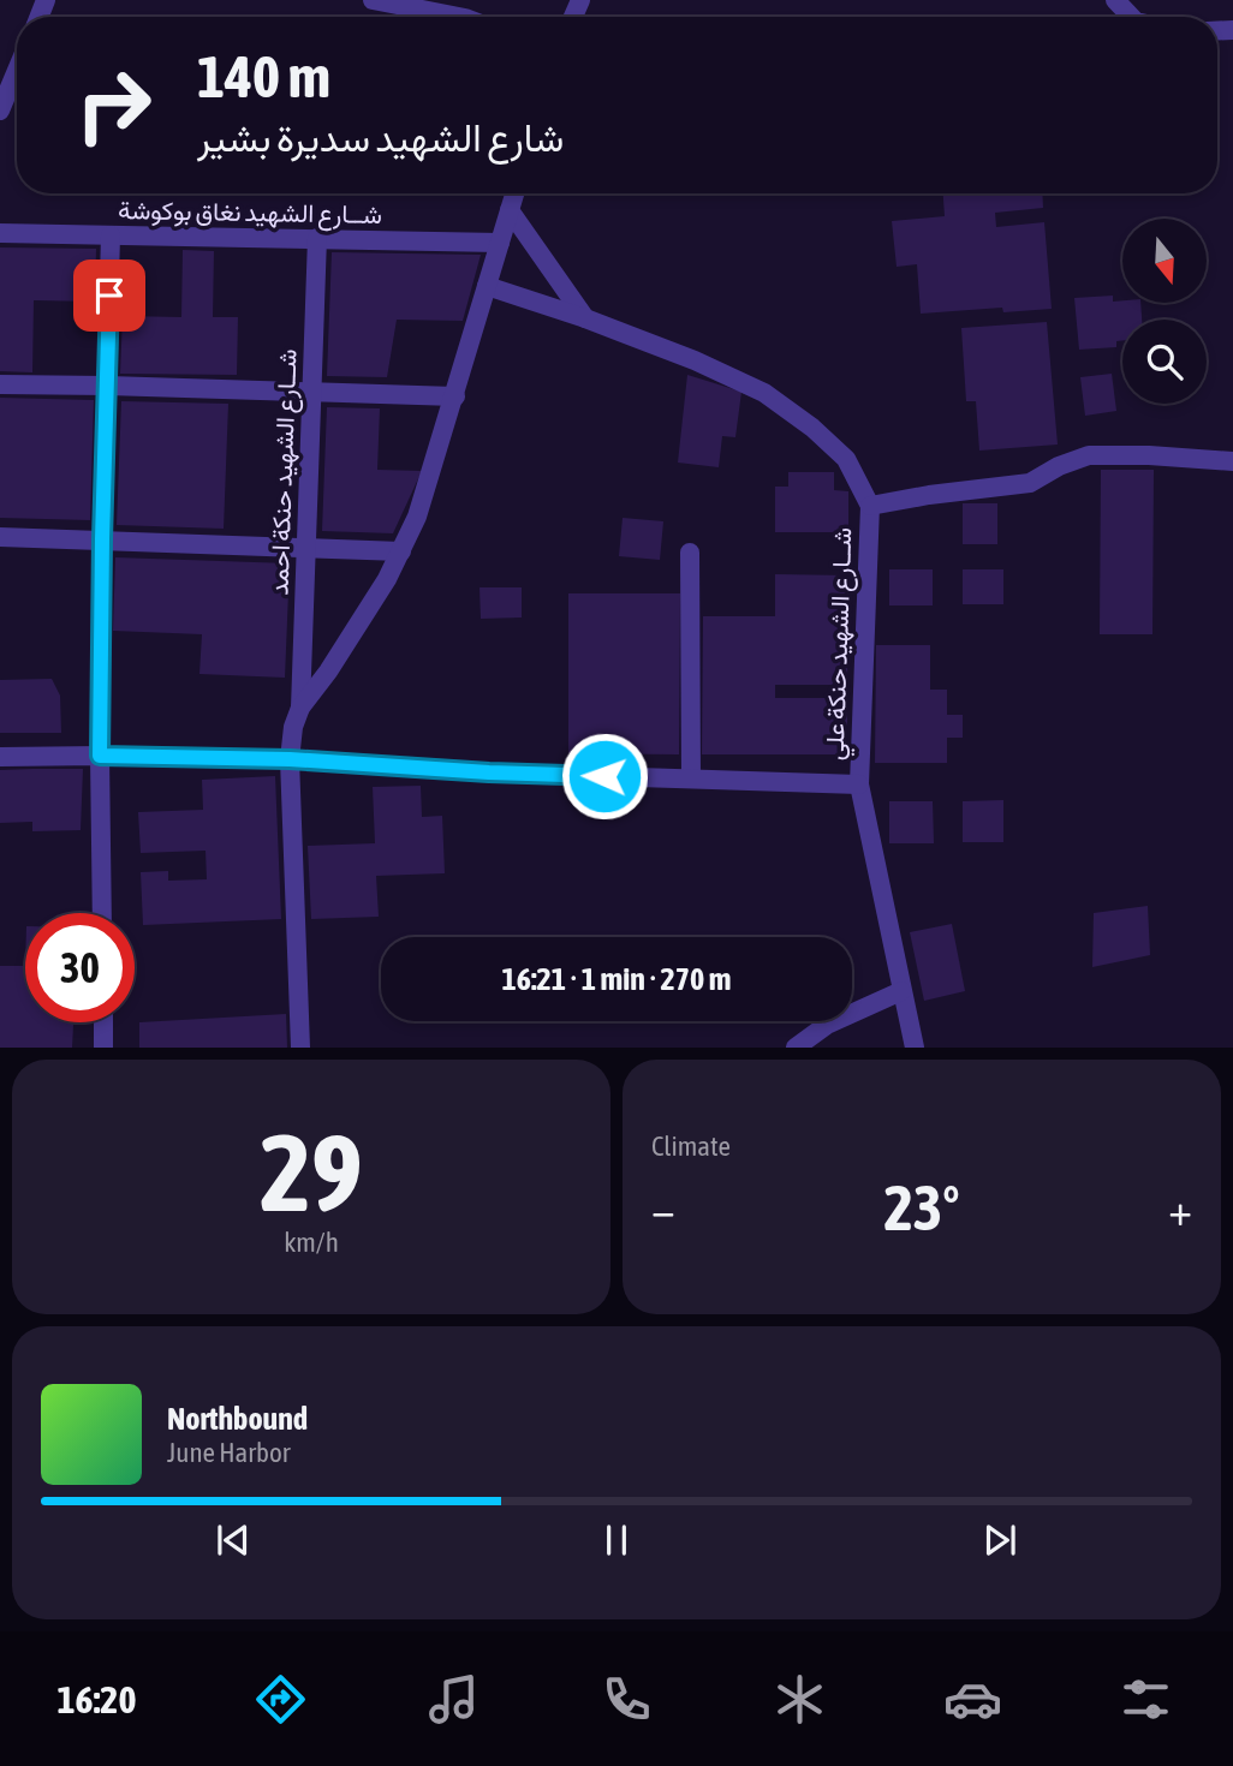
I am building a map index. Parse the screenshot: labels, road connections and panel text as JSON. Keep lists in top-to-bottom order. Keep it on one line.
{"streets":{"street":["شــارع الشهيد نغاق بوكوشة","شــارع الشهيد حنكة احمد","شــارع الشهيد حنكة علي"]},"crossings":[["شــارع الشهيد نغاق بوكوشة","شــارع الشهيد حنكة احمد"]],"north":"bottom","page":{"turn":["140 m","شارع الشهيد سديرة بشير"],"limit":"30","trip":"16:21 · 1 min · 270 m","tile":[["29","km/h"],"Climate"],"heat":["−","23°","+"],"song":["Northbound","June Harbor"],"tabs":"16:20"}}
